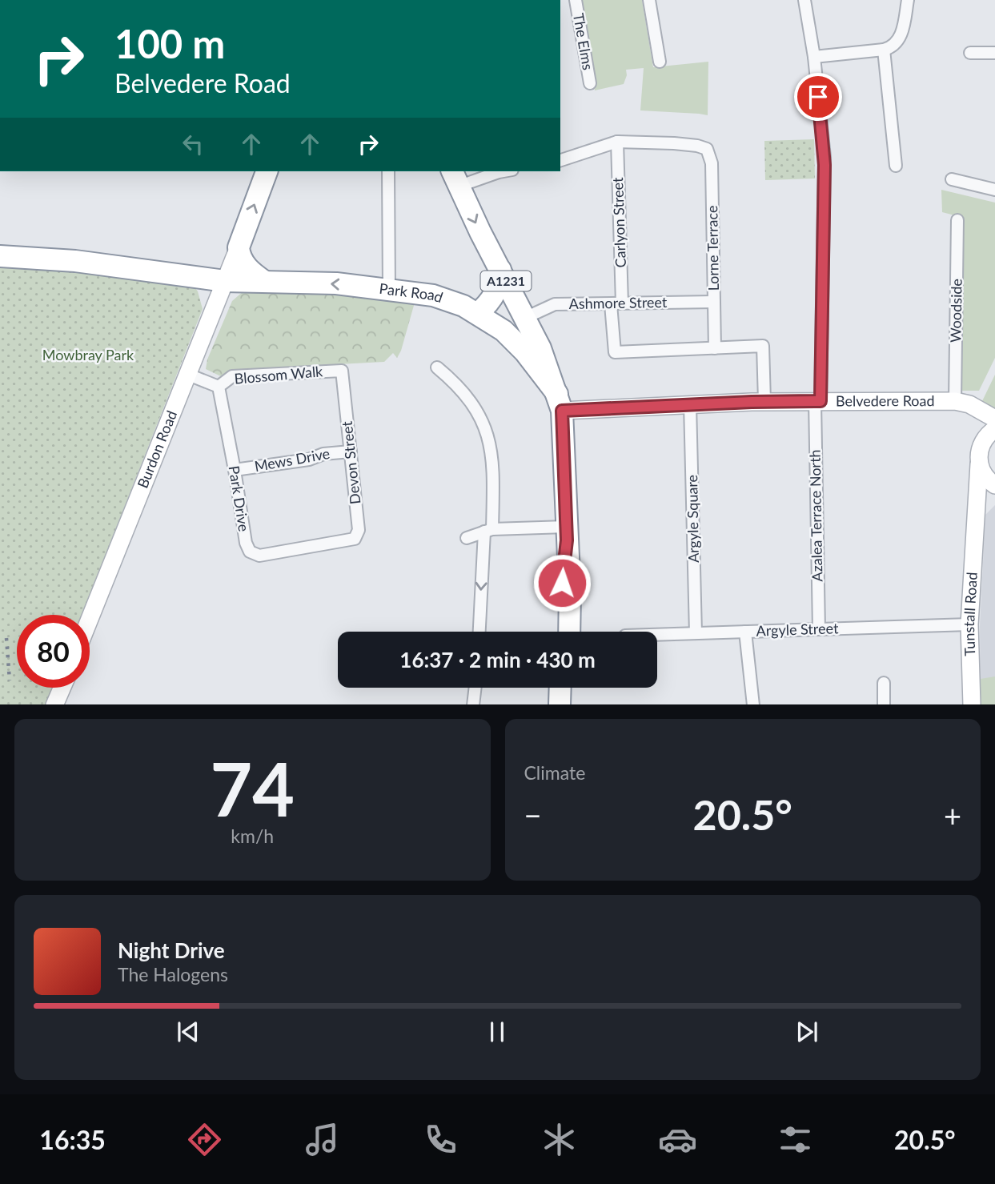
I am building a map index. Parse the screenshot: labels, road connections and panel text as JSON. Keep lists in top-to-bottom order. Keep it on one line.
{"streets":{"highway":["A1231","Park Road","Burdon Road"],"street":["The Elms","Carlyon Street","Lorne Terrace","Ashmore Street","Woodside","Blossom Walk","Belvedere Road","Mews Drive","Devon Street","Park Drive","Azalea Terrace North","Argyle Square","Tunstall Road","Argyle Street"]},"crossings":[["Carlyon Street","Lorne Terrace"],["Carlyon Street","Ashmore Street"],["Lorne Terrace","Ashmore Street"],["A1231","Park Road"],["A1231","Ashmore Street"],["A1231","Belvedere Road"],["A1231","Burdon Road"],["Park Road","Belvedere Road"],["Park Road","Burdon Road"],["Woodside","Belvedere Road"],["Blossom Walk","Burdon Road"],["Blossom Walk","Devon Street"],["Blossom Walk","Park Drive"],["Belvedere Road","Azalea Terrace North"],["Belvedere Road","Argyle Square"],["Mews Drive","Devon Street"],["Mews Drive","Park Drive"],["Devon Street","Park Drive"],["Azalea Terrace North","Argyle Street"],["Argyle Square","Argyle Street"],["Tunstall Road","Argyle Street"]],"parks":["Mowbray Park"],"page":{"turn":["100 m","Belvedere Road"],"limit":"80","trip":"16:37 · 2 min · 430 m","tile":[["74","km/h"],"Climate"],"heat":["−","20.5°","+"],"song":["Night Drive","The Halogens"],"tabs":["16:35","20.5°"]}}
